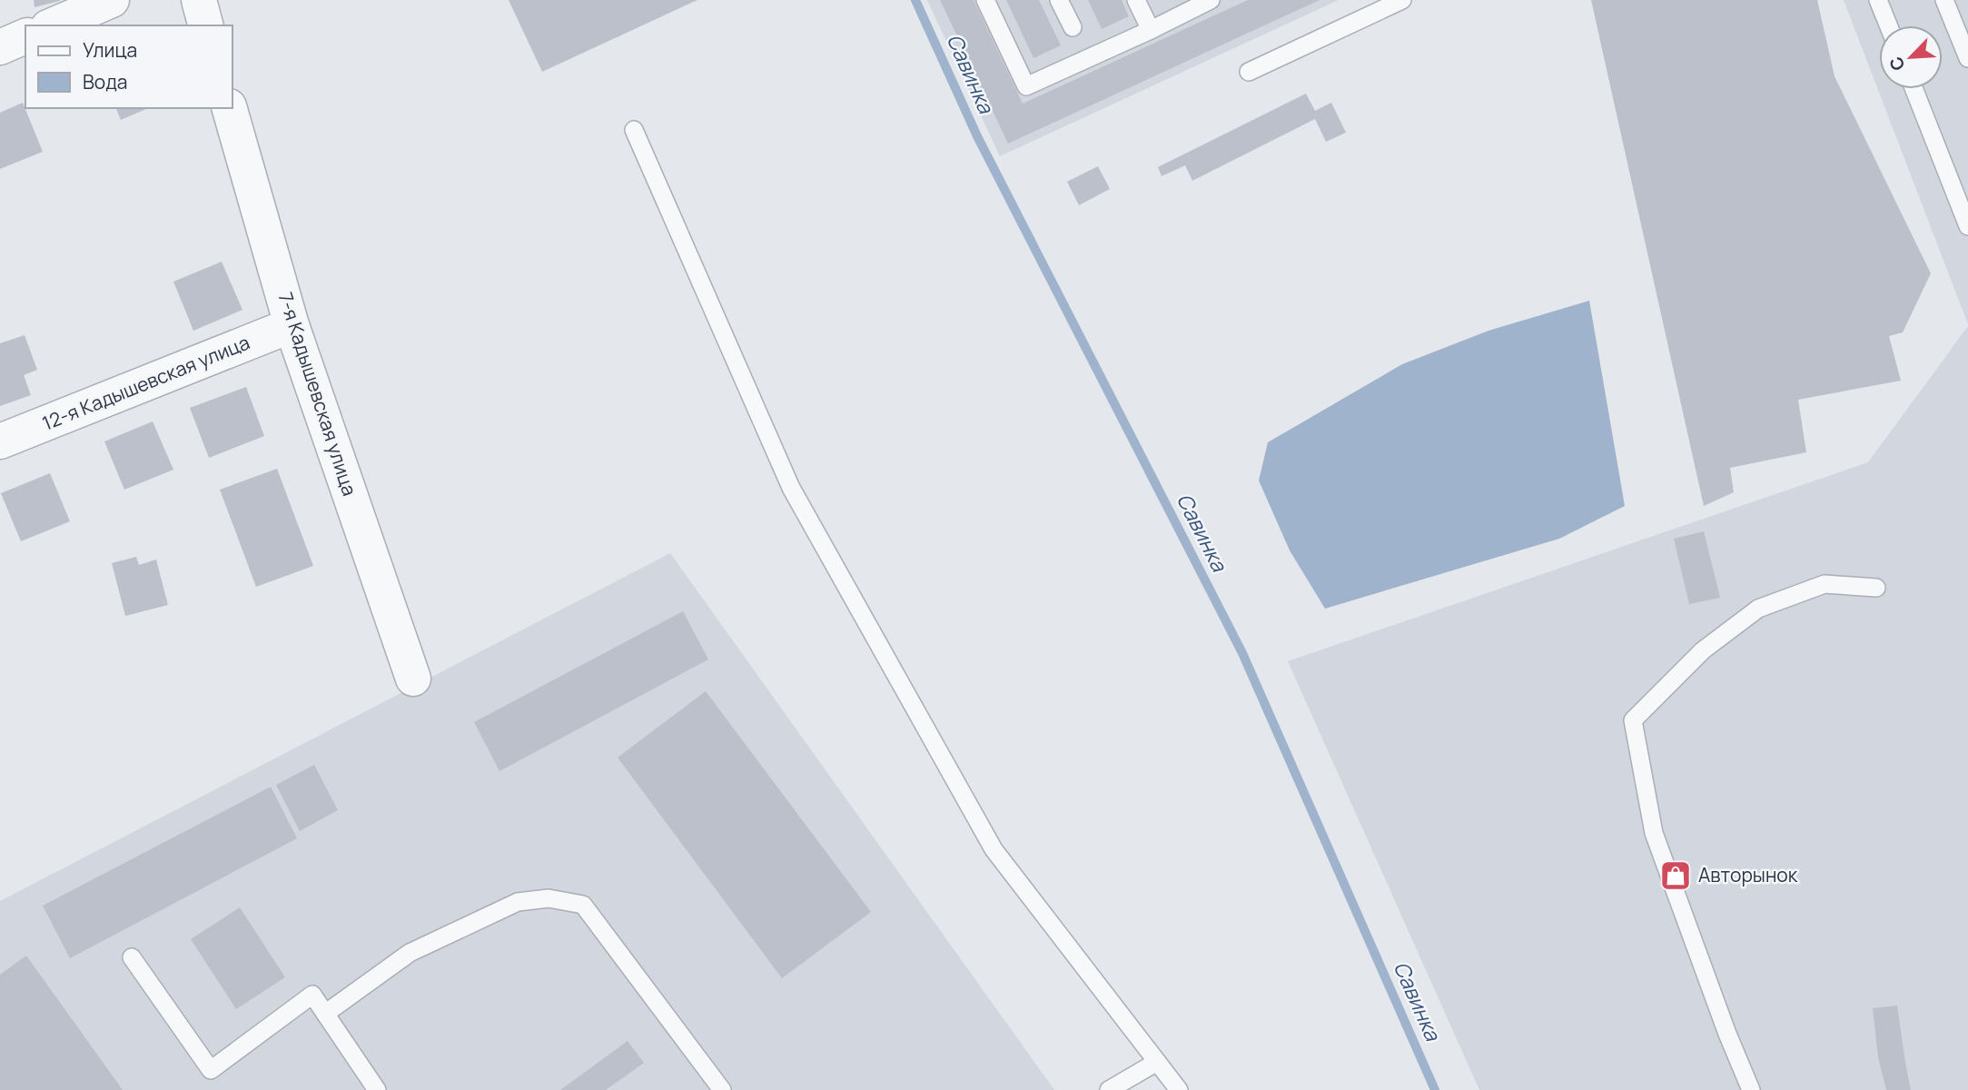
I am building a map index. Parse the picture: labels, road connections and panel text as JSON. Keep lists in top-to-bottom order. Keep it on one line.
{"streets":{"street":["12-я Кадышевская улица","7-я Кадышевская улица"]},"crossings":[["12-я Кадышевская улица","7-я Кадышевская улица"]],"water":["Савинка"],"places":{"shop":["Авторынок"]},"legend":["Улица","Вода"],"north":"bottom left"}
